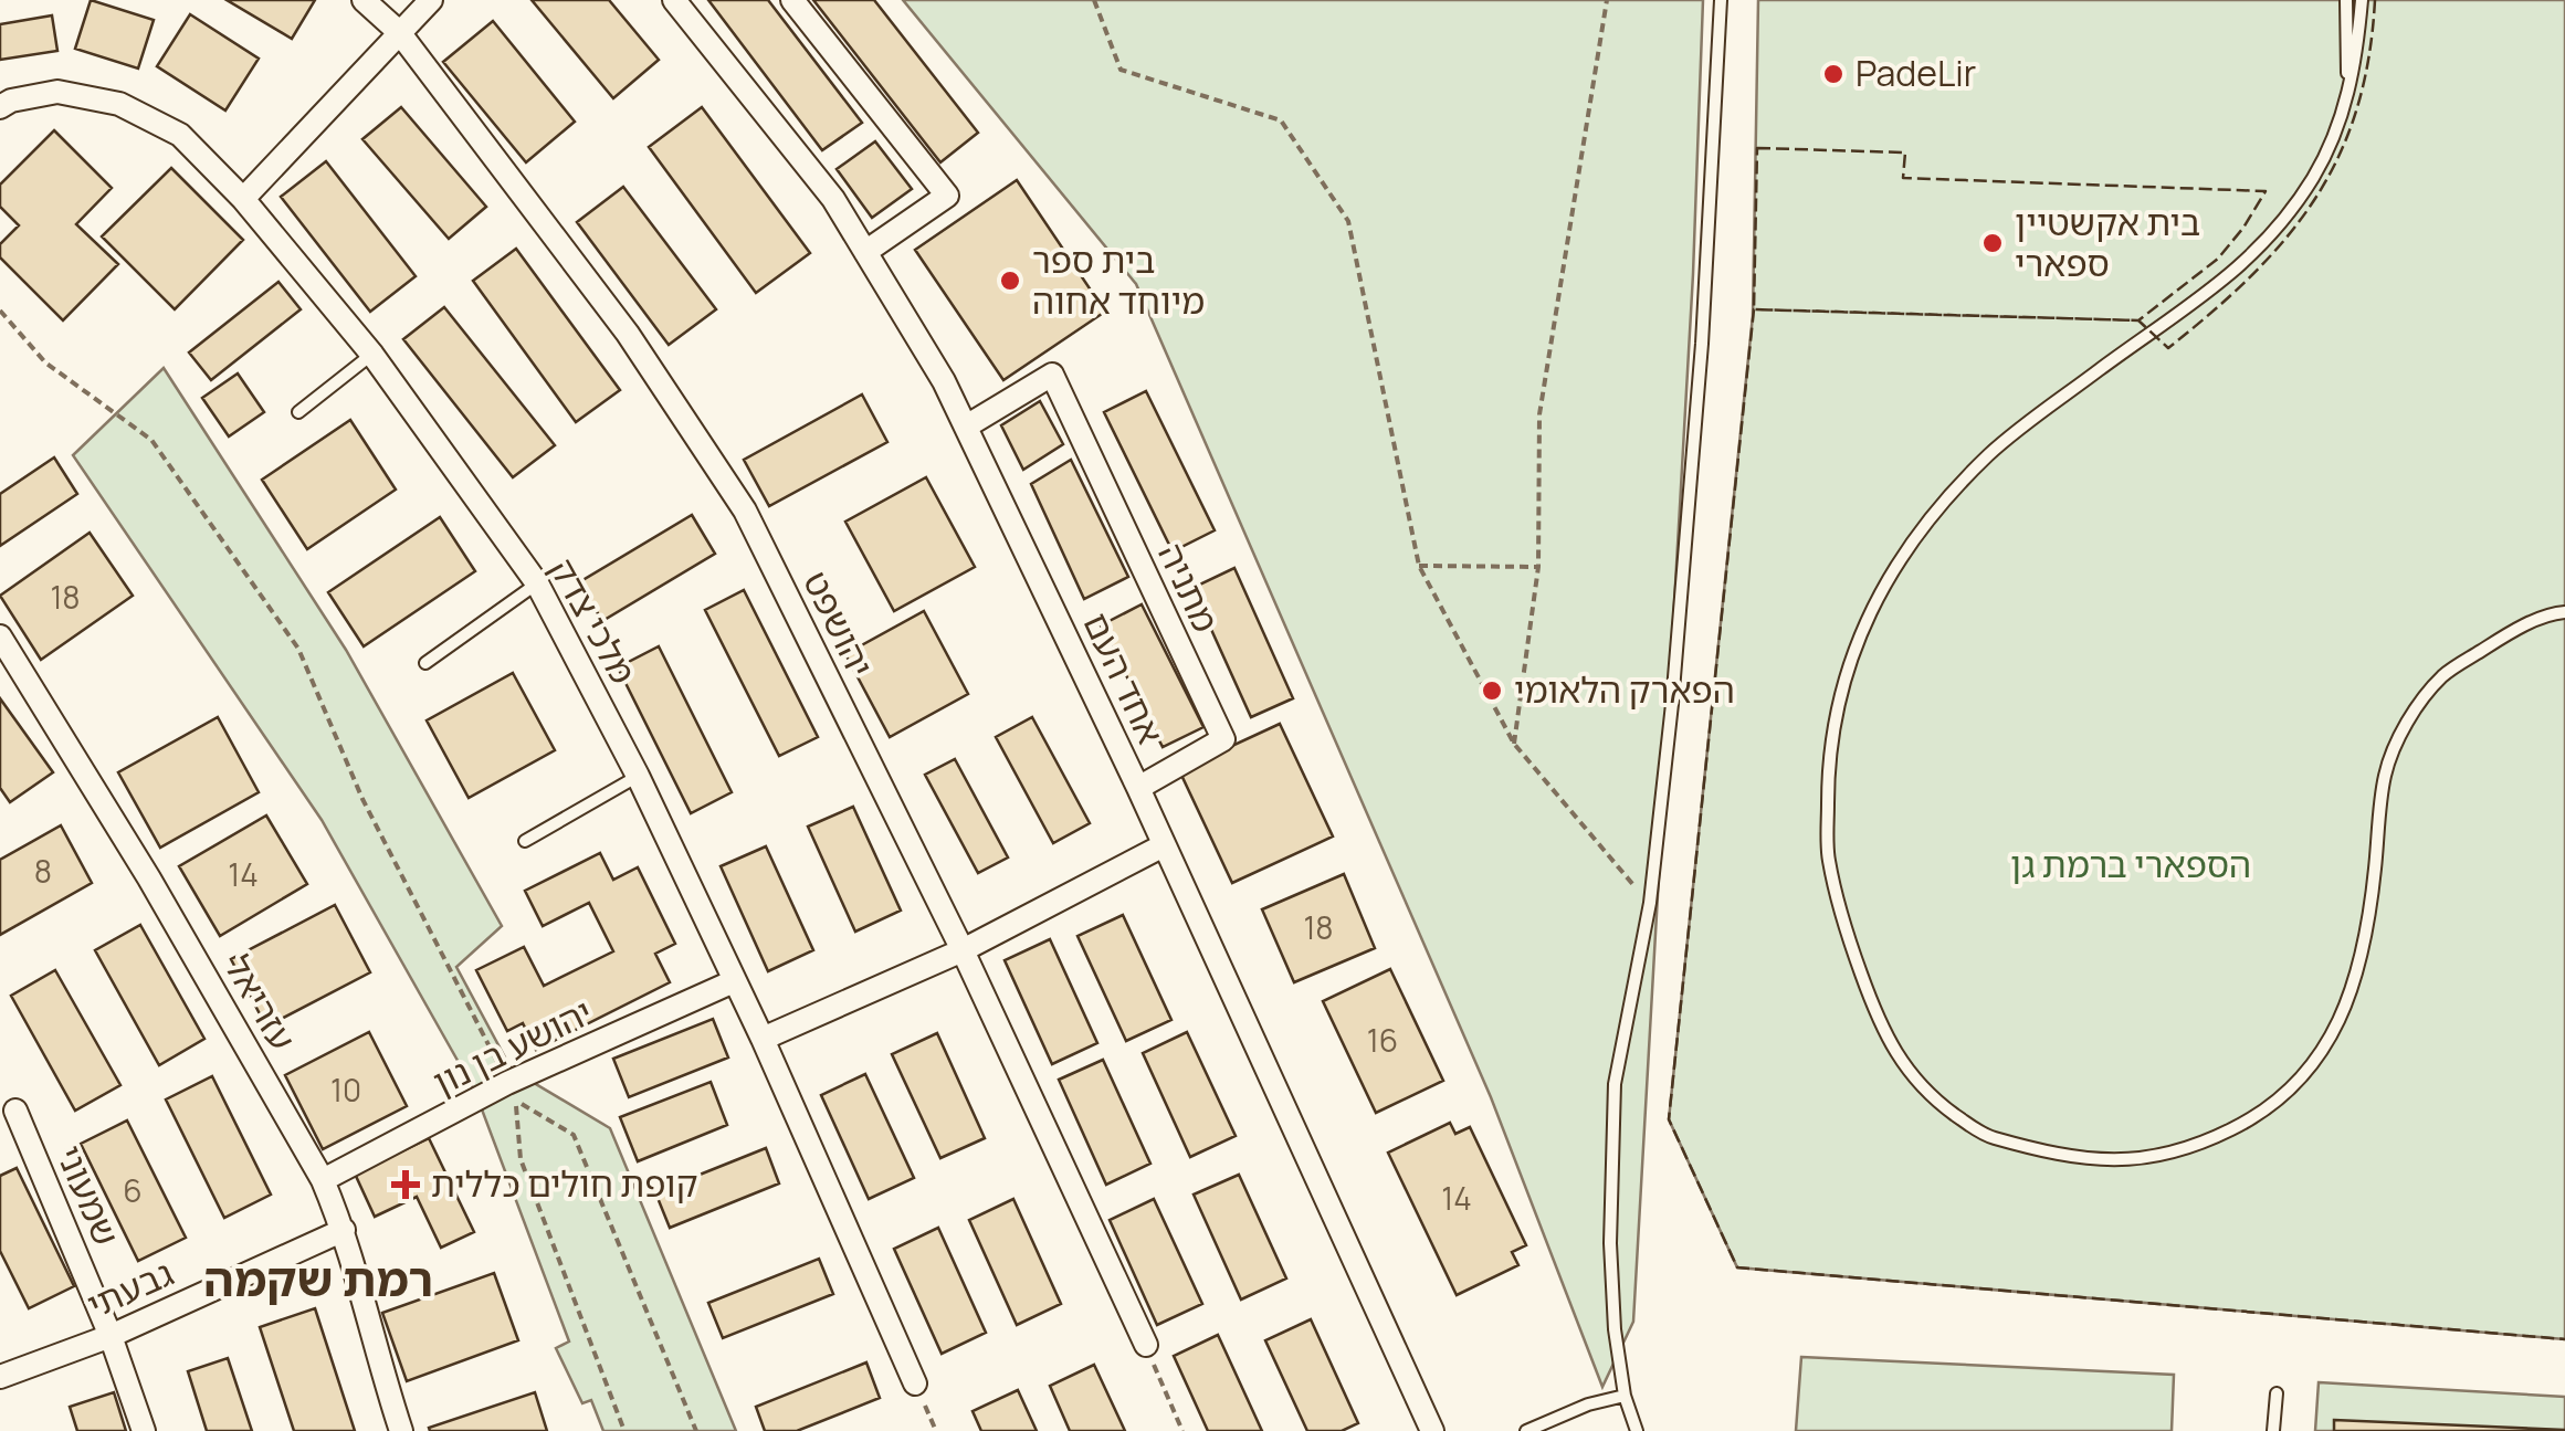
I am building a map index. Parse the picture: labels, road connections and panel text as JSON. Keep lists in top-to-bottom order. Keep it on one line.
{"streets":{"street":["מתניה","מלכי צדק","יהושפט","אחד העם","עזריאל","יהושע בן נון","שמעוני","גבעתי"]},"crossings":[["מתניה","אחד העם"],["מלכי צדק","יהושע בן נון"],["עזריאל","יהושע בן נון"],["עזריאל","גבעתי"],["שמעוני","גבעתי"]],"districts":["רמת שקמה"],"parks":["הספארי ברמת גן"],"places":{"other":["PadeLir","בית אקשטיין ספארי","בית ספר מיוחד אחוה","הפארק הלאומי"],"health":["קופת חולים כללית"]},"house_numbers":["18","8","14","18","16","10","6","14"]}
